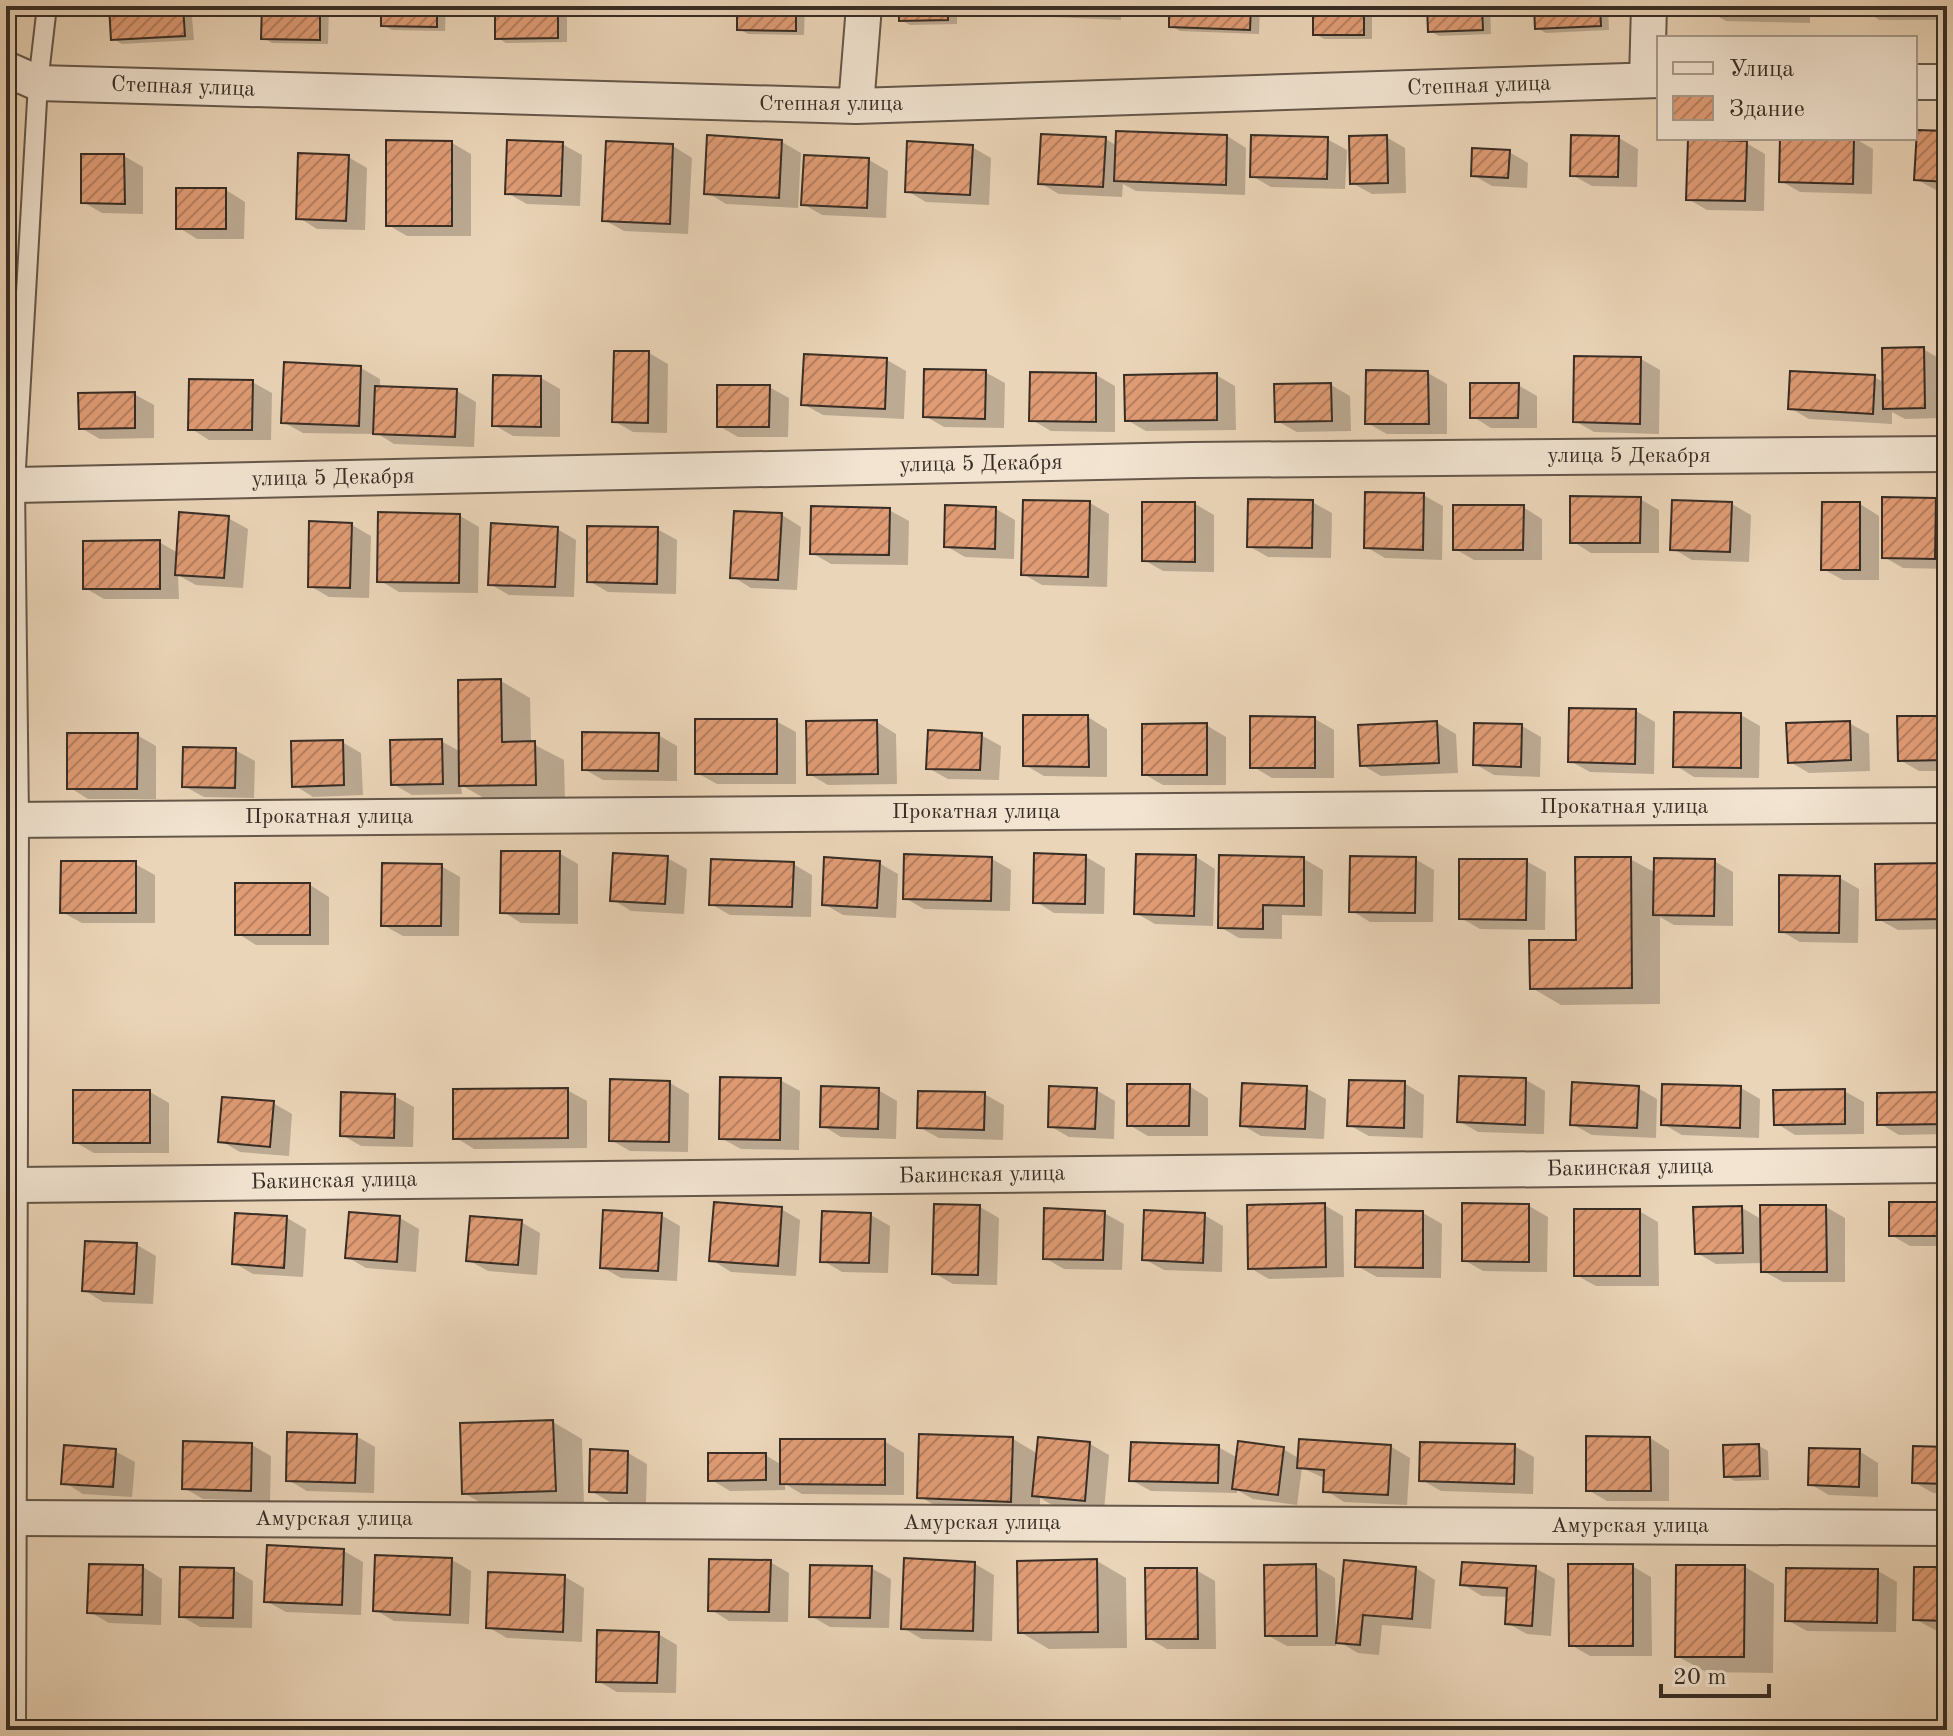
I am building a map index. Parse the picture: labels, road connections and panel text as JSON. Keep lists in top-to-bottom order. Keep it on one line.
{"streets":{"street":["Степная улица","улица 5 Декабря","Прокатная улица","Бакинская улица","Амурская улица"]},"legend":["Улица","Здание"],"scale_bar":"20 m"}
